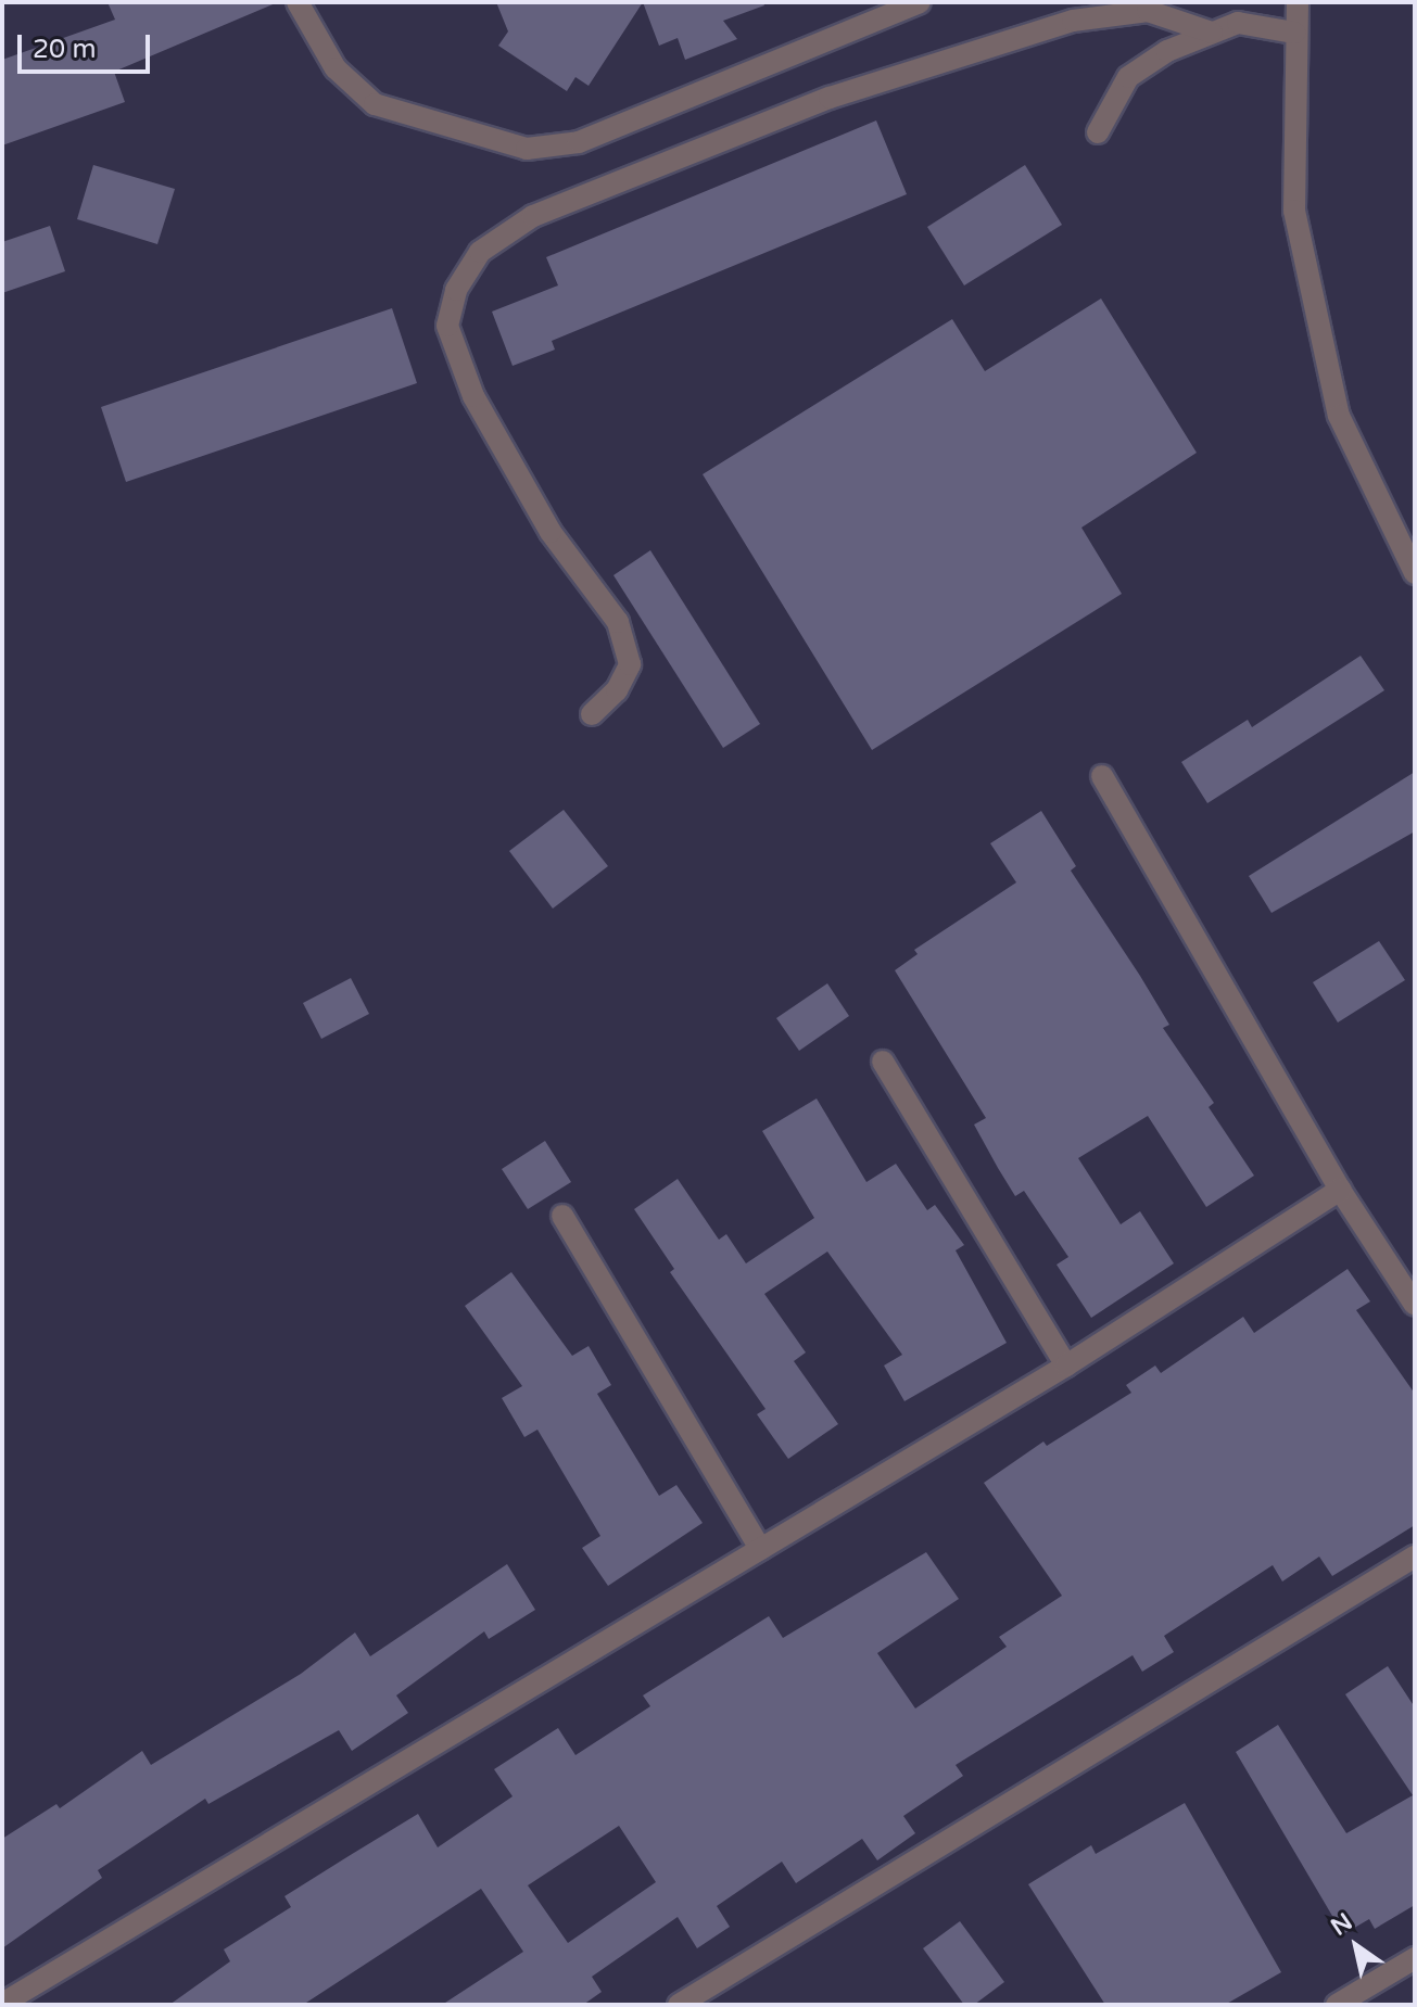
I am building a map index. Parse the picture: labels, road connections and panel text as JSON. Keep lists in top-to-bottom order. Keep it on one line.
{"scale_bar":"20 m","north":"top left"}
